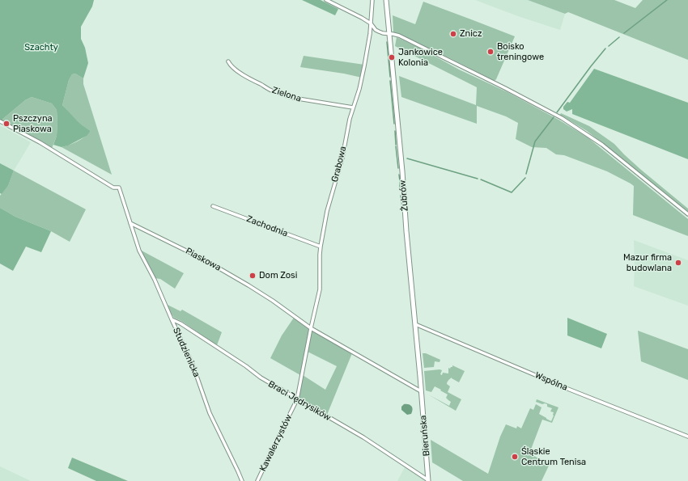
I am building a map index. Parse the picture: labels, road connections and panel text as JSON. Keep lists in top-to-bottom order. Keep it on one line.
{"streets":{"main road":["Żubrów","Bieruńska"],"street":["Zielona","Grabowa","Zachodnia","Piaskowa","Studzienicka","Wspólna","Braci Jędrysików","Kawalerzystów"]},"crossings":[["Zielona","Grabowa"],["Grabowa","Zachodnia"],["Grabowa","Piaskowa"],["Grabowa","Kawalerzystów"],["Żubrów","Piaskowa"],["Żubrów","Wspólna"],["Żubrów","Bieruńska"],["Piaskowa","Studzienicka"],["Piaskowa","Bieruńska"],["Piaskowa","Kawalerzystów"],["Studzienicka","Braci Jędrysików"],["Braci Jędrysików","Bieruńska"],["Braci Jędrysików","Kawalerzystów"]],"parks":["Szachty"],"places":["Znicz","Boisko treningowe","Jankowice Kolonia","Pszczyna Piaskowa","Mazur firma budowlana","Dom Zosi","Śląskie Centrum Tenisa"]}
